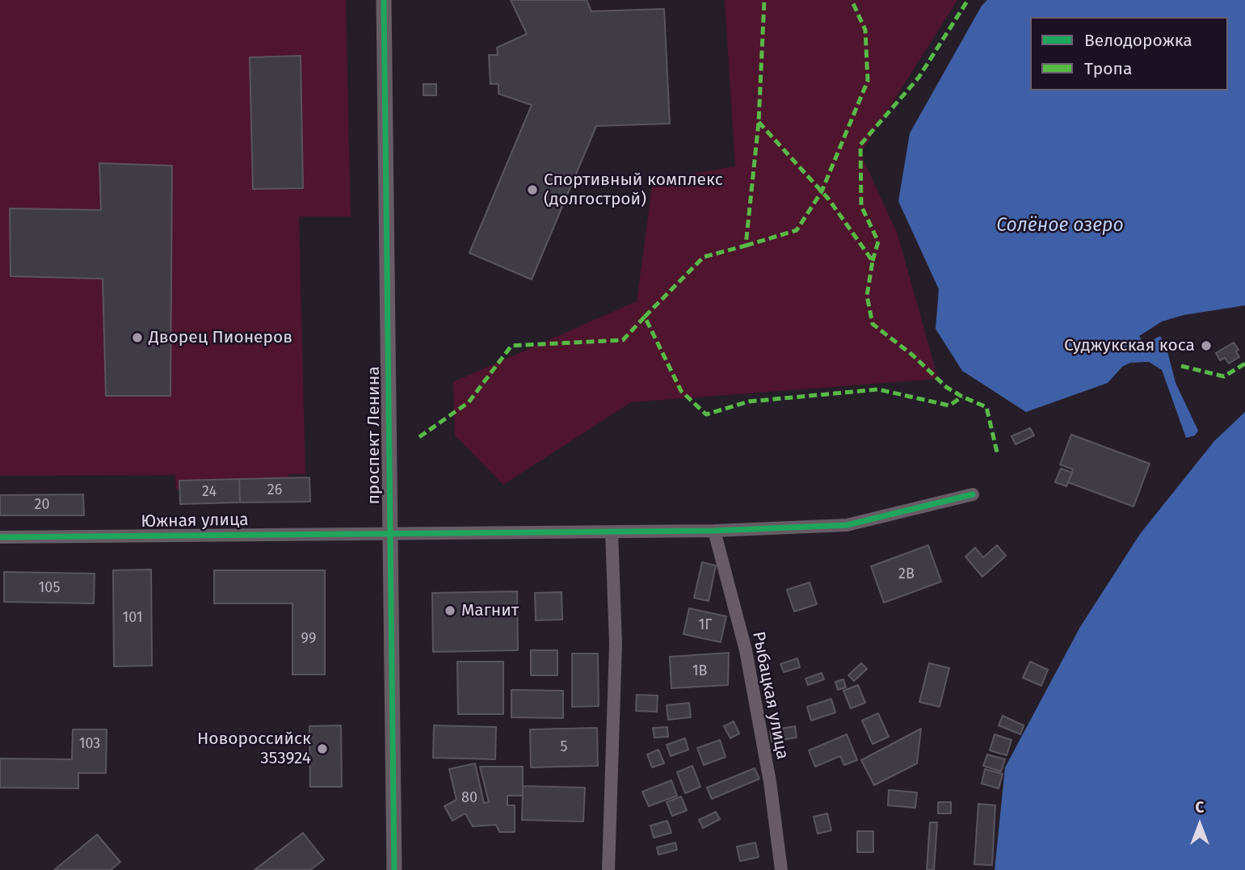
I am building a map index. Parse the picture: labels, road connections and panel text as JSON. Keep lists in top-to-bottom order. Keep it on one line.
{"streets":{"street":["проспект Ленина","Южная улица","Рыбацкая улица"]},"crossings":[["проспект Ленина","Южная улица"],["Южная улица","Рыбацкая улица"]],"water":["Солёное озеро"],"places":["Спортивный комплекс (долгострой)","Дворец Пионеров","Суджукская коса","Магнит","Новороссийск 353924"],"house_numbers":["26","24","20","2В","105","101","1Г","99","1В","103","5","80"],"legend":["Велодорожка","Тропа"],"north":"top"}
